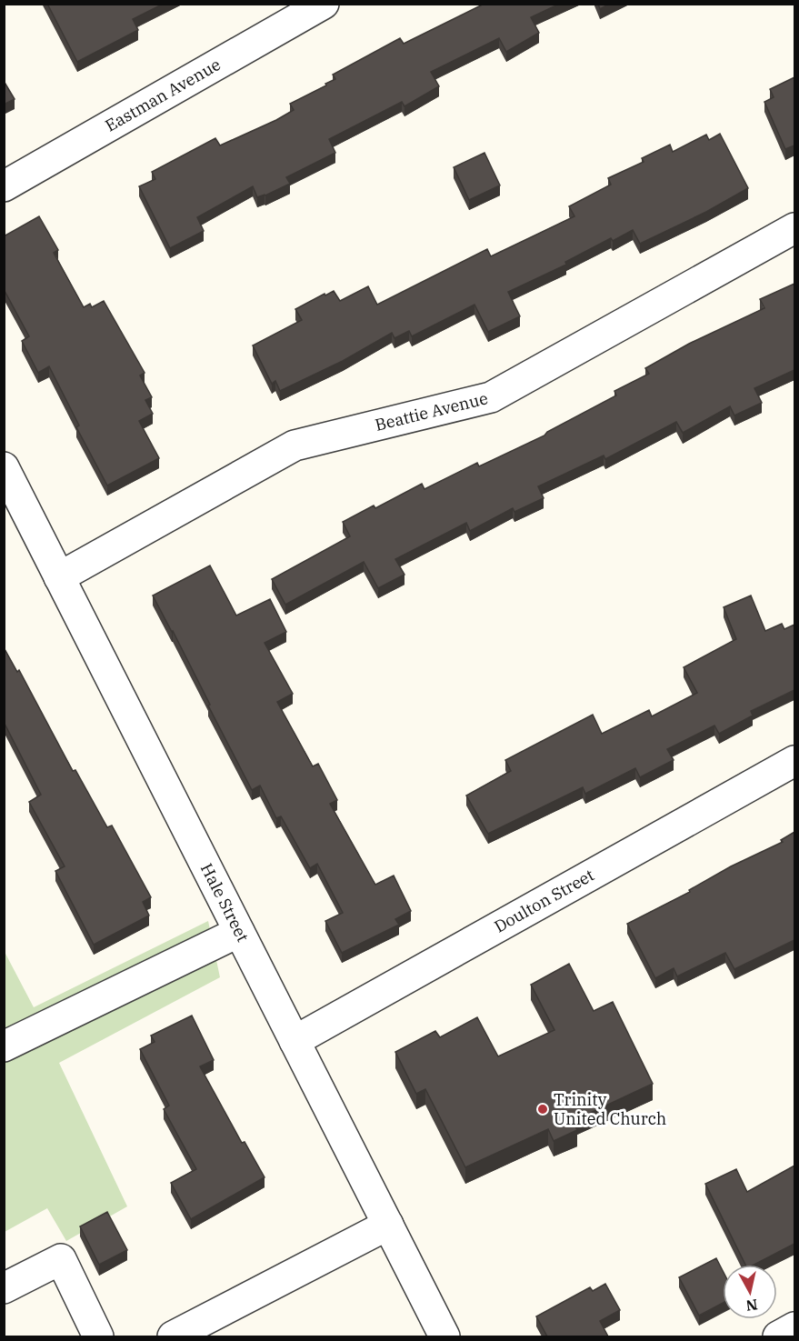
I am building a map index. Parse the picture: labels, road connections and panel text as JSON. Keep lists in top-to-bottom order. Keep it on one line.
{"streets":{"street":["Eastman Avenue","Beattie Avenue","Doulton Street","Hale Street"]},"crossings":[["Beattie Avenue","Hale Street"],["Doulton Street","Hale Street"]],"places":["Trinity United Church"],"north":"bottom"}
